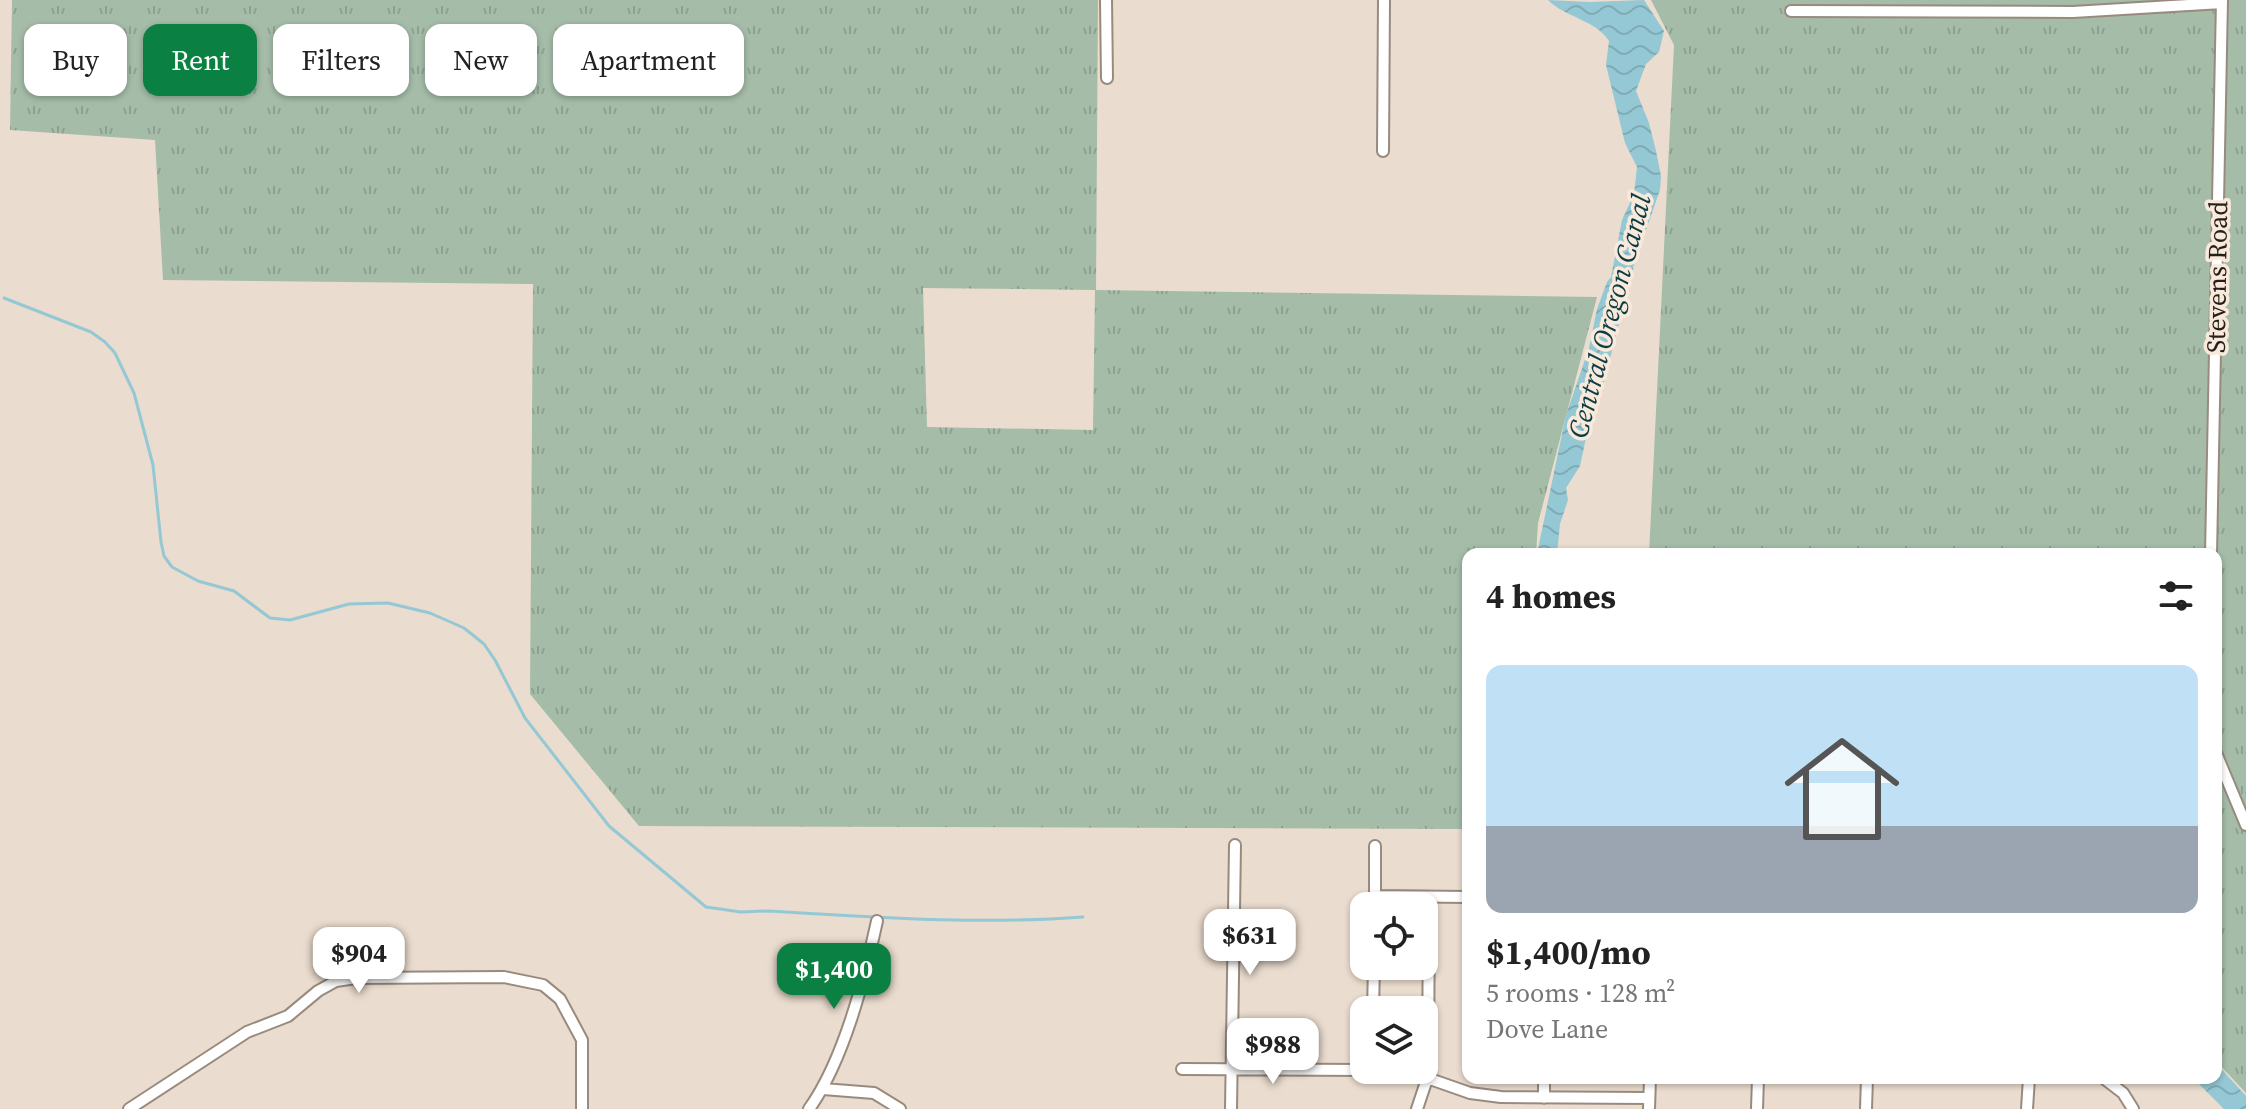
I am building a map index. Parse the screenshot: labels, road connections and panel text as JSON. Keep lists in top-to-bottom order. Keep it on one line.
{"streets":{"street":["Stevens Road"]},"water":["Central Oregon Canal"],"page":{"chip":["Buy","Rent","Filters","New","Apartment"],"heading":"4 homes","list":[{"name":"$1,400/mo","note":"5 rooms · 128 m² · Dove Lane"}],"price":["$631","$904","$1,400","$988"]}}
